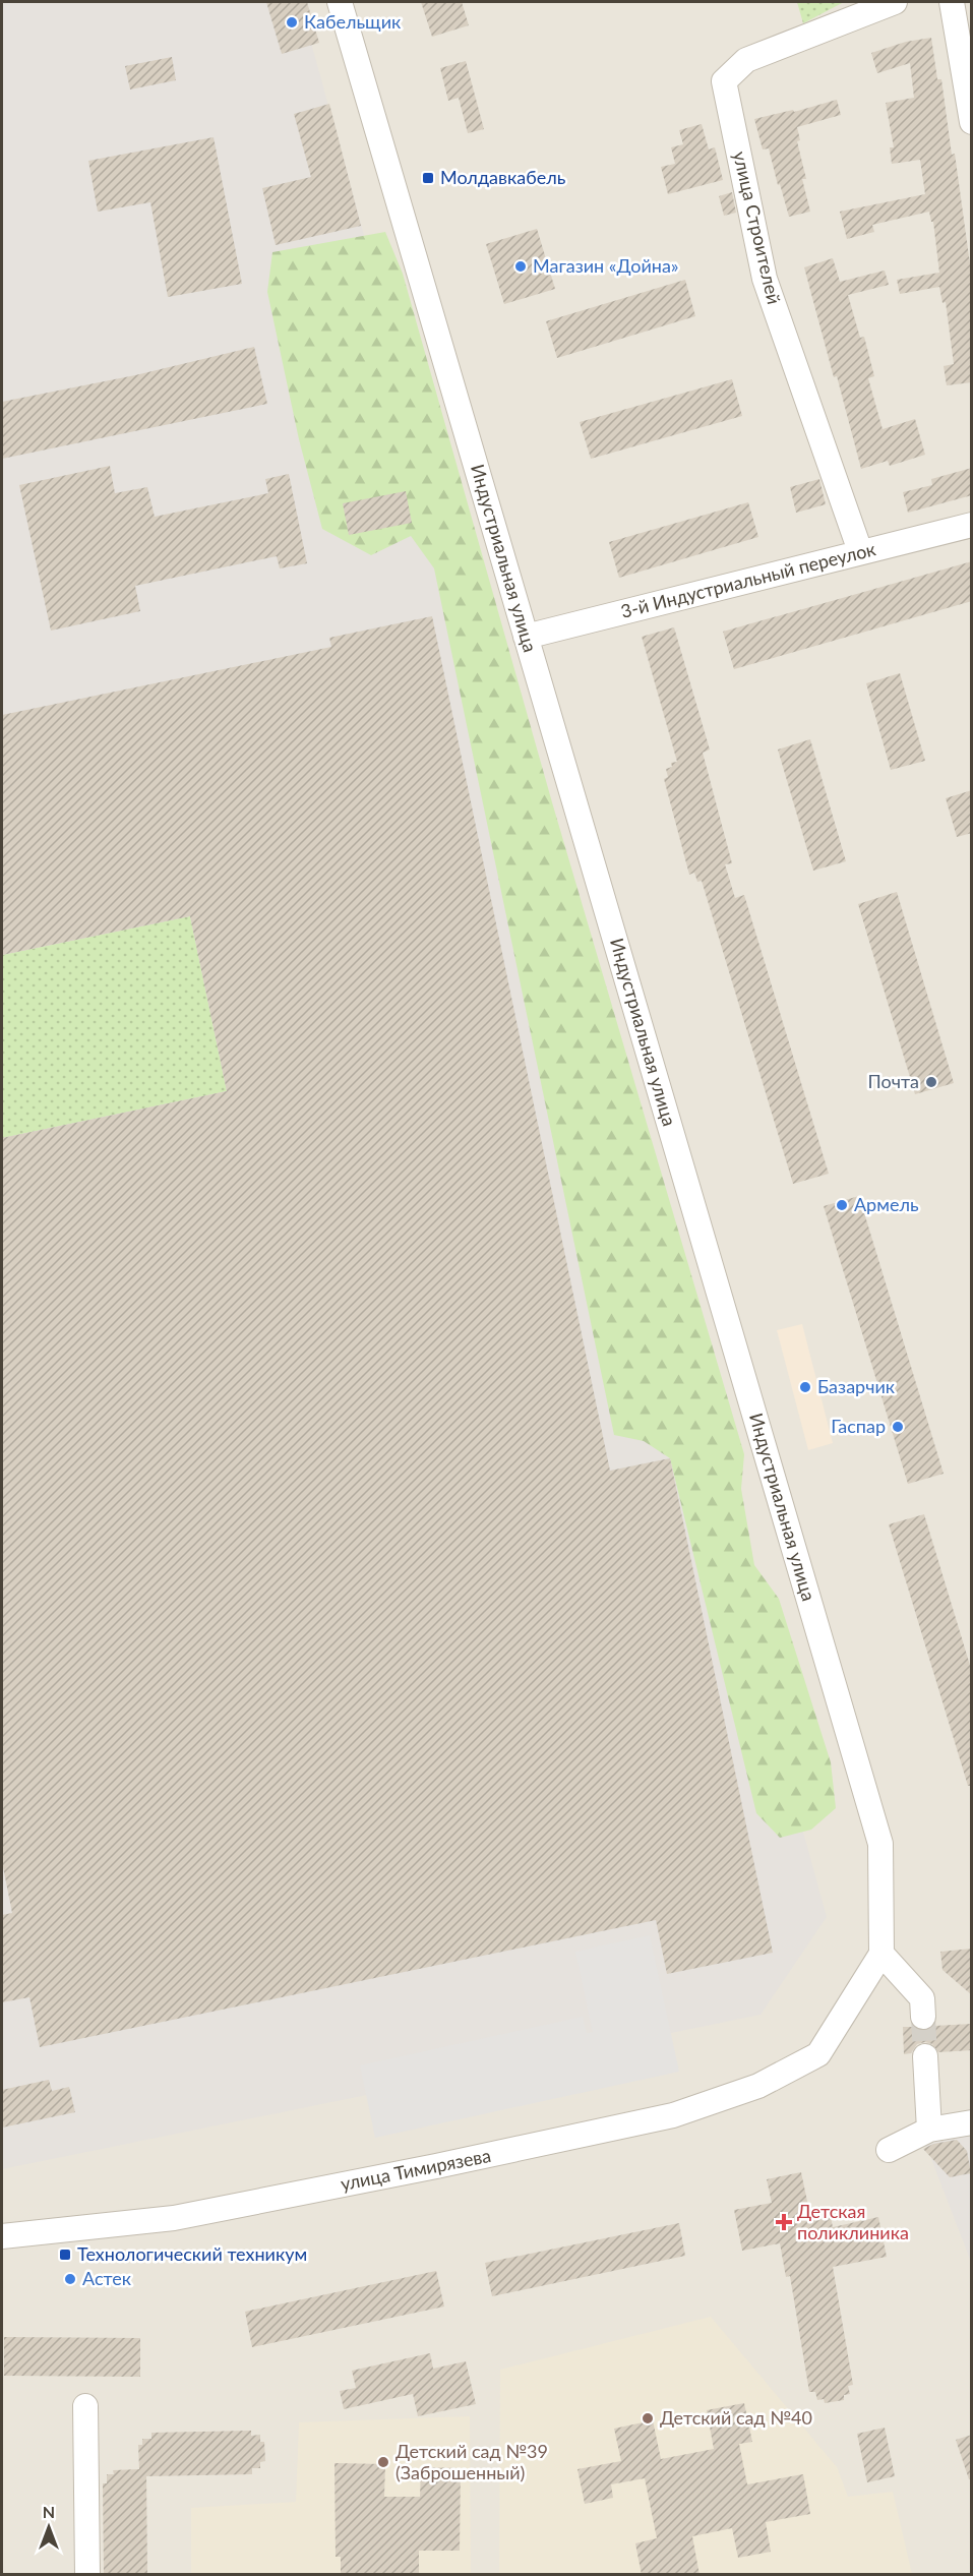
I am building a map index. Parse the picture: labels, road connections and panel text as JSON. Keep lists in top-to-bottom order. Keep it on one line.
{"streets":{"street":["улица Строителей","Индустриальная улица","3-й Индустриальный переулок","улица Тимирязева"]},"crossings":[["улица Строителей","3-й Индустриальный переулок"],["Индустриальная улица","3-й Индустриальный переулок"],["Индустриальная улица","улица Тимирязева"]],"places":{"other":["Кабельщик","Магазин «Дойна»","Почта","Армель","Базарчик","Гаспар","Астек","Детский сад №40","Детский сад №39 (Заброшенный)"],"transit":["Молдавкабель","Технологический техникум"],"health":["Детская поликлиника"]},"north":"top"}
